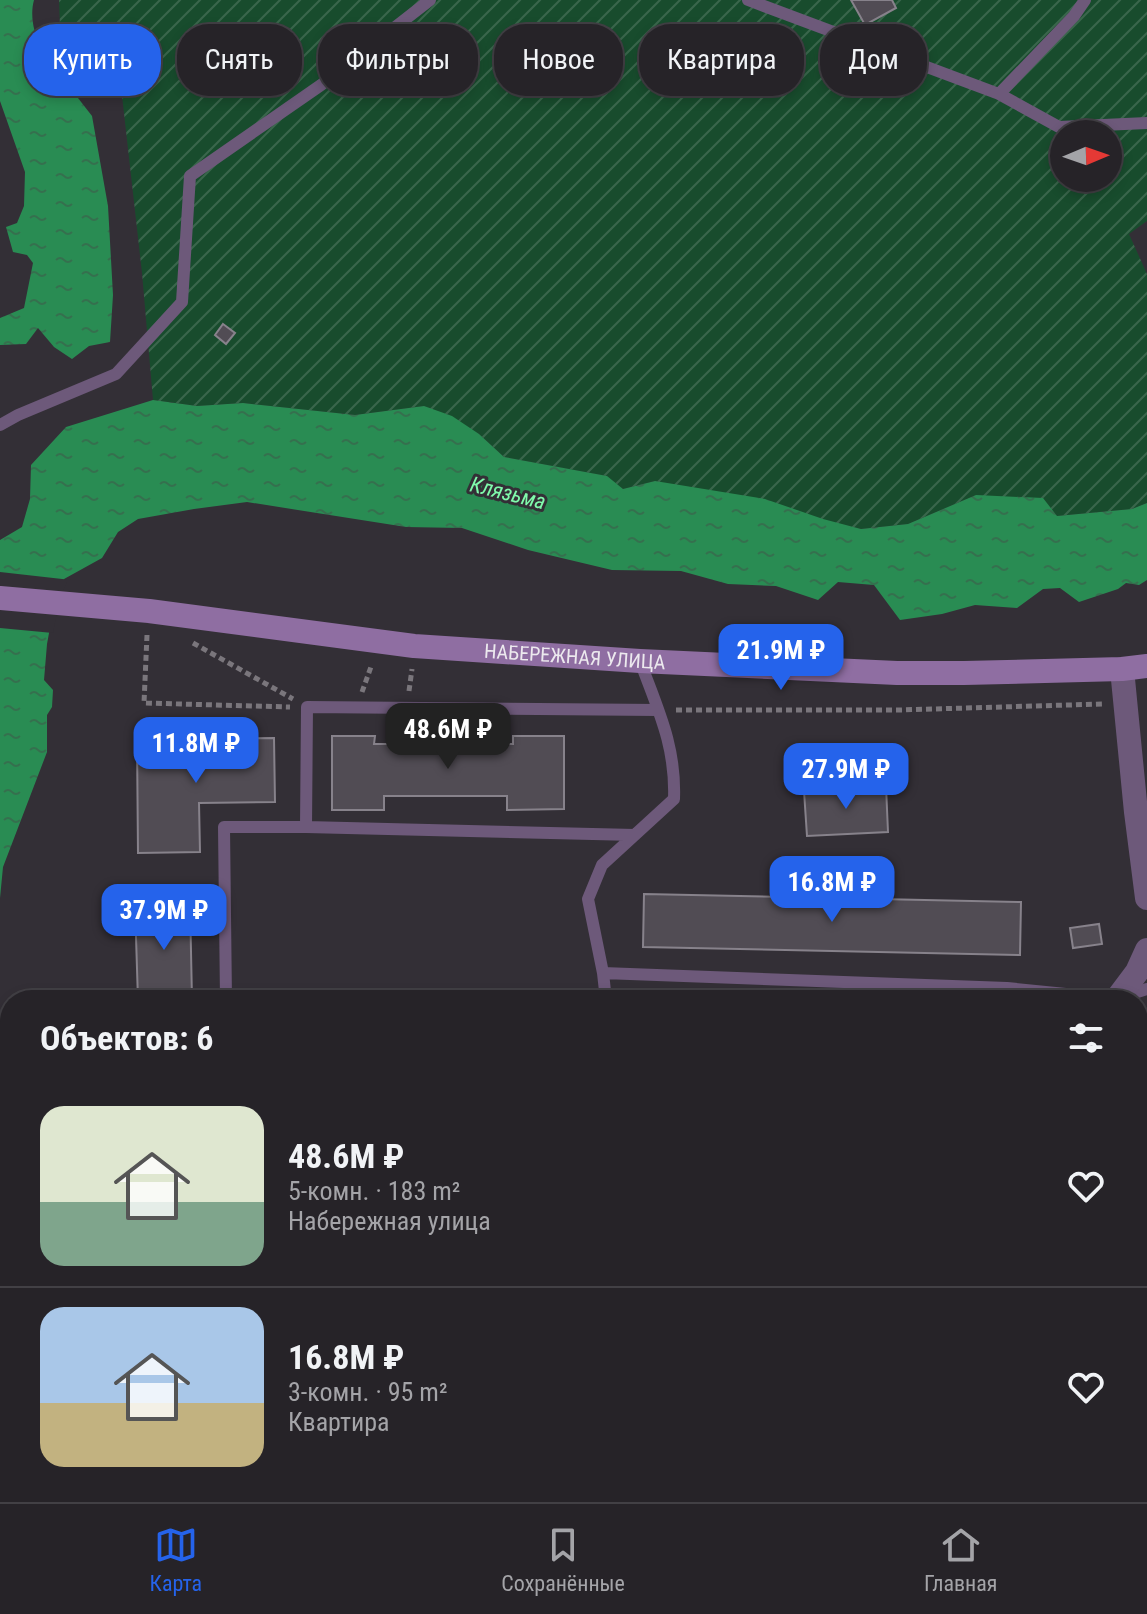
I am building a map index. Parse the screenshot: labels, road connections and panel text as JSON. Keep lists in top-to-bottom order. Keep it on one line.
{"streets":{"street":["НАБЕРЕЖНАЯ УЛИЦА"]},"water":["Клязьма"],"north":"right","page":{"chip":["Купить","Снять","Фильтры","Новое","Квартира","Дом"],"price":["21.9M ₽","48.6M ₽","11.8M ₽","27.9M ₽","16.8M ₽","37.9M ₽"],"heading":"Объектов: 6","list":[{"name":"48.6M ₽","note":"5-комн. · 183 m² · Набережная улица"},{"name":"16.8M ₽","note":"3-комн. · 95 m² · Квартира"}],"tabs":["Карта","Сохранённые","Главная"]}}
